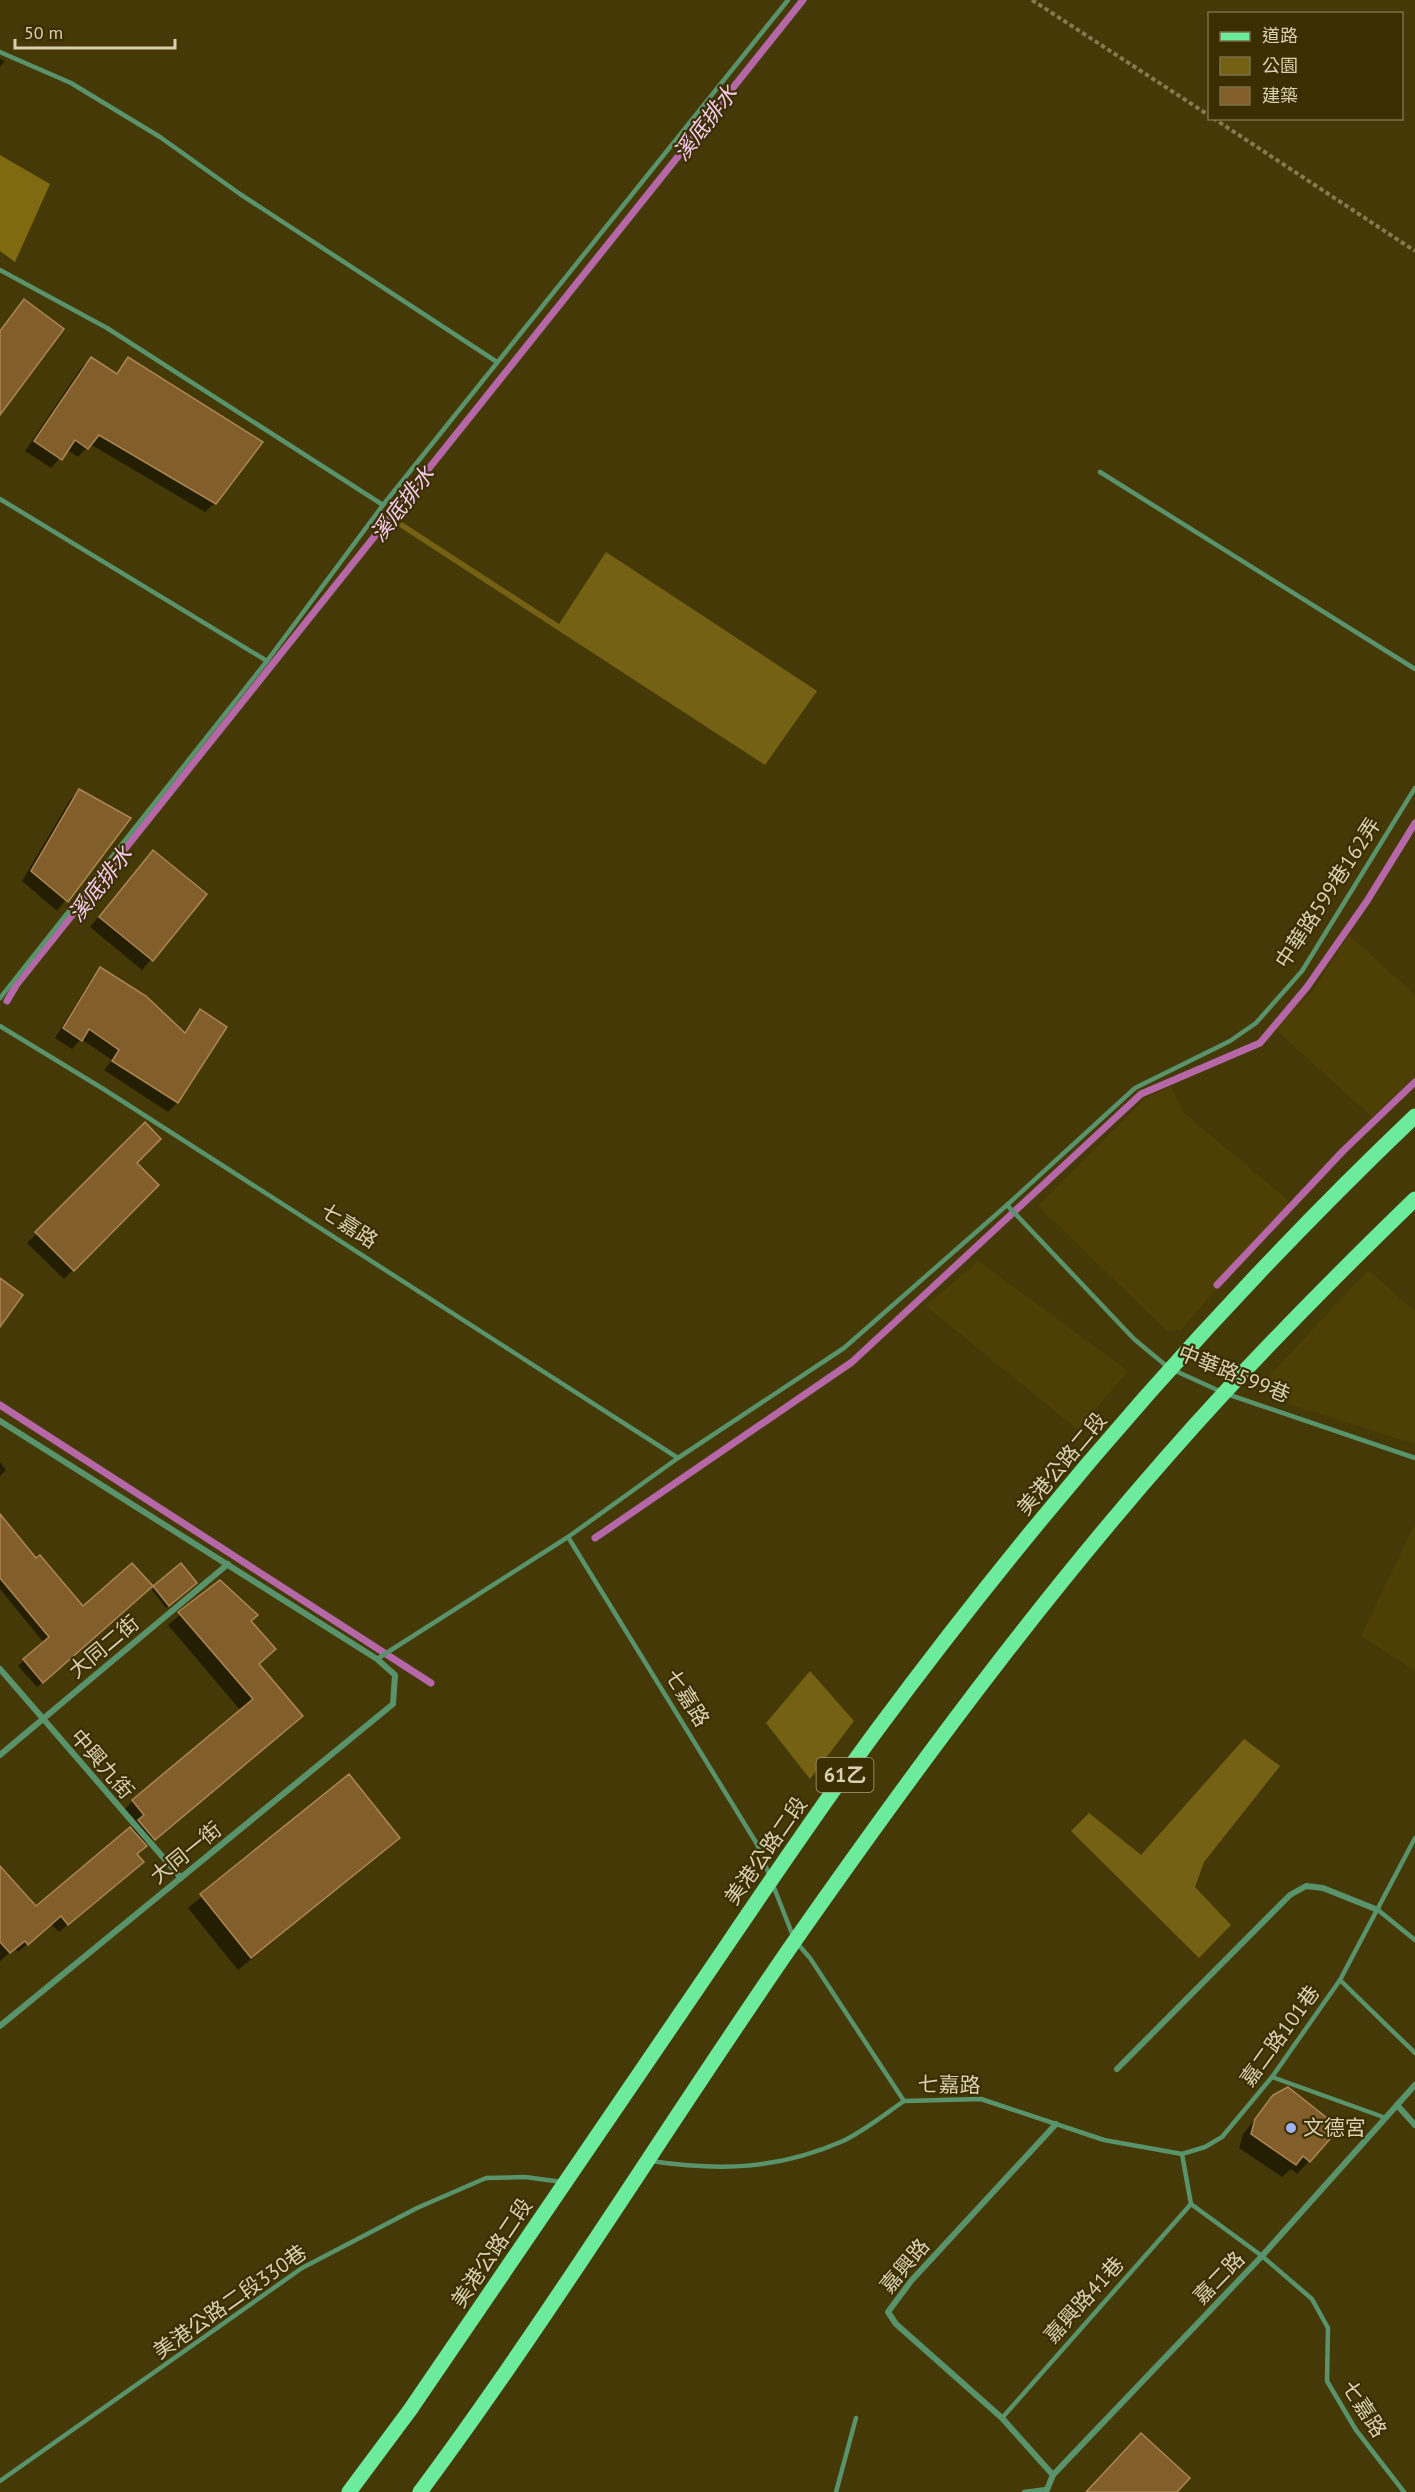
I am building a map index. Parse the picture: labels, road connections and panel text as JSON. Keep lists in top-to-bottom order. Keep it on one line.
{"streets":{"main road":["美港公路二段","61乙"],"street":["大同二街","中興九街","大同一街","嘉興路","嘉二路"],"lane":["中華路599巷162弄","七嘉路","中華路599巷","嘉二路101巷","嘉興路41巷","美港公路二段330巷"]},"crossings":[["中華路599巷162弄","七嘉路"],["中華路599巷162弄","中華路599巷"],["中華路599巷162弄","大同一街"],["七嘉路","美港公路二段"],["七嘉路","61乙"],["七嘉路","嘉二路101巷"],["七嘉路","嘉興路"],["七嘉路","嘉二路"],["七嘉路","嘉興路41巷"],["中華路599巷","美港公路二段"],["中華路599巷","61乙"],["美港公路二段","美港公路二段330巷"],["大同二街","中興九街"],["中興九街","大同一街"],["嘉興路","嘉二路"],["嘉興路","嘉興路41巷"]],"water":["溪底排水"],"places":["文德宮"],"legend":["道路","公園","建築"],"scale_bar":"50 m"}
